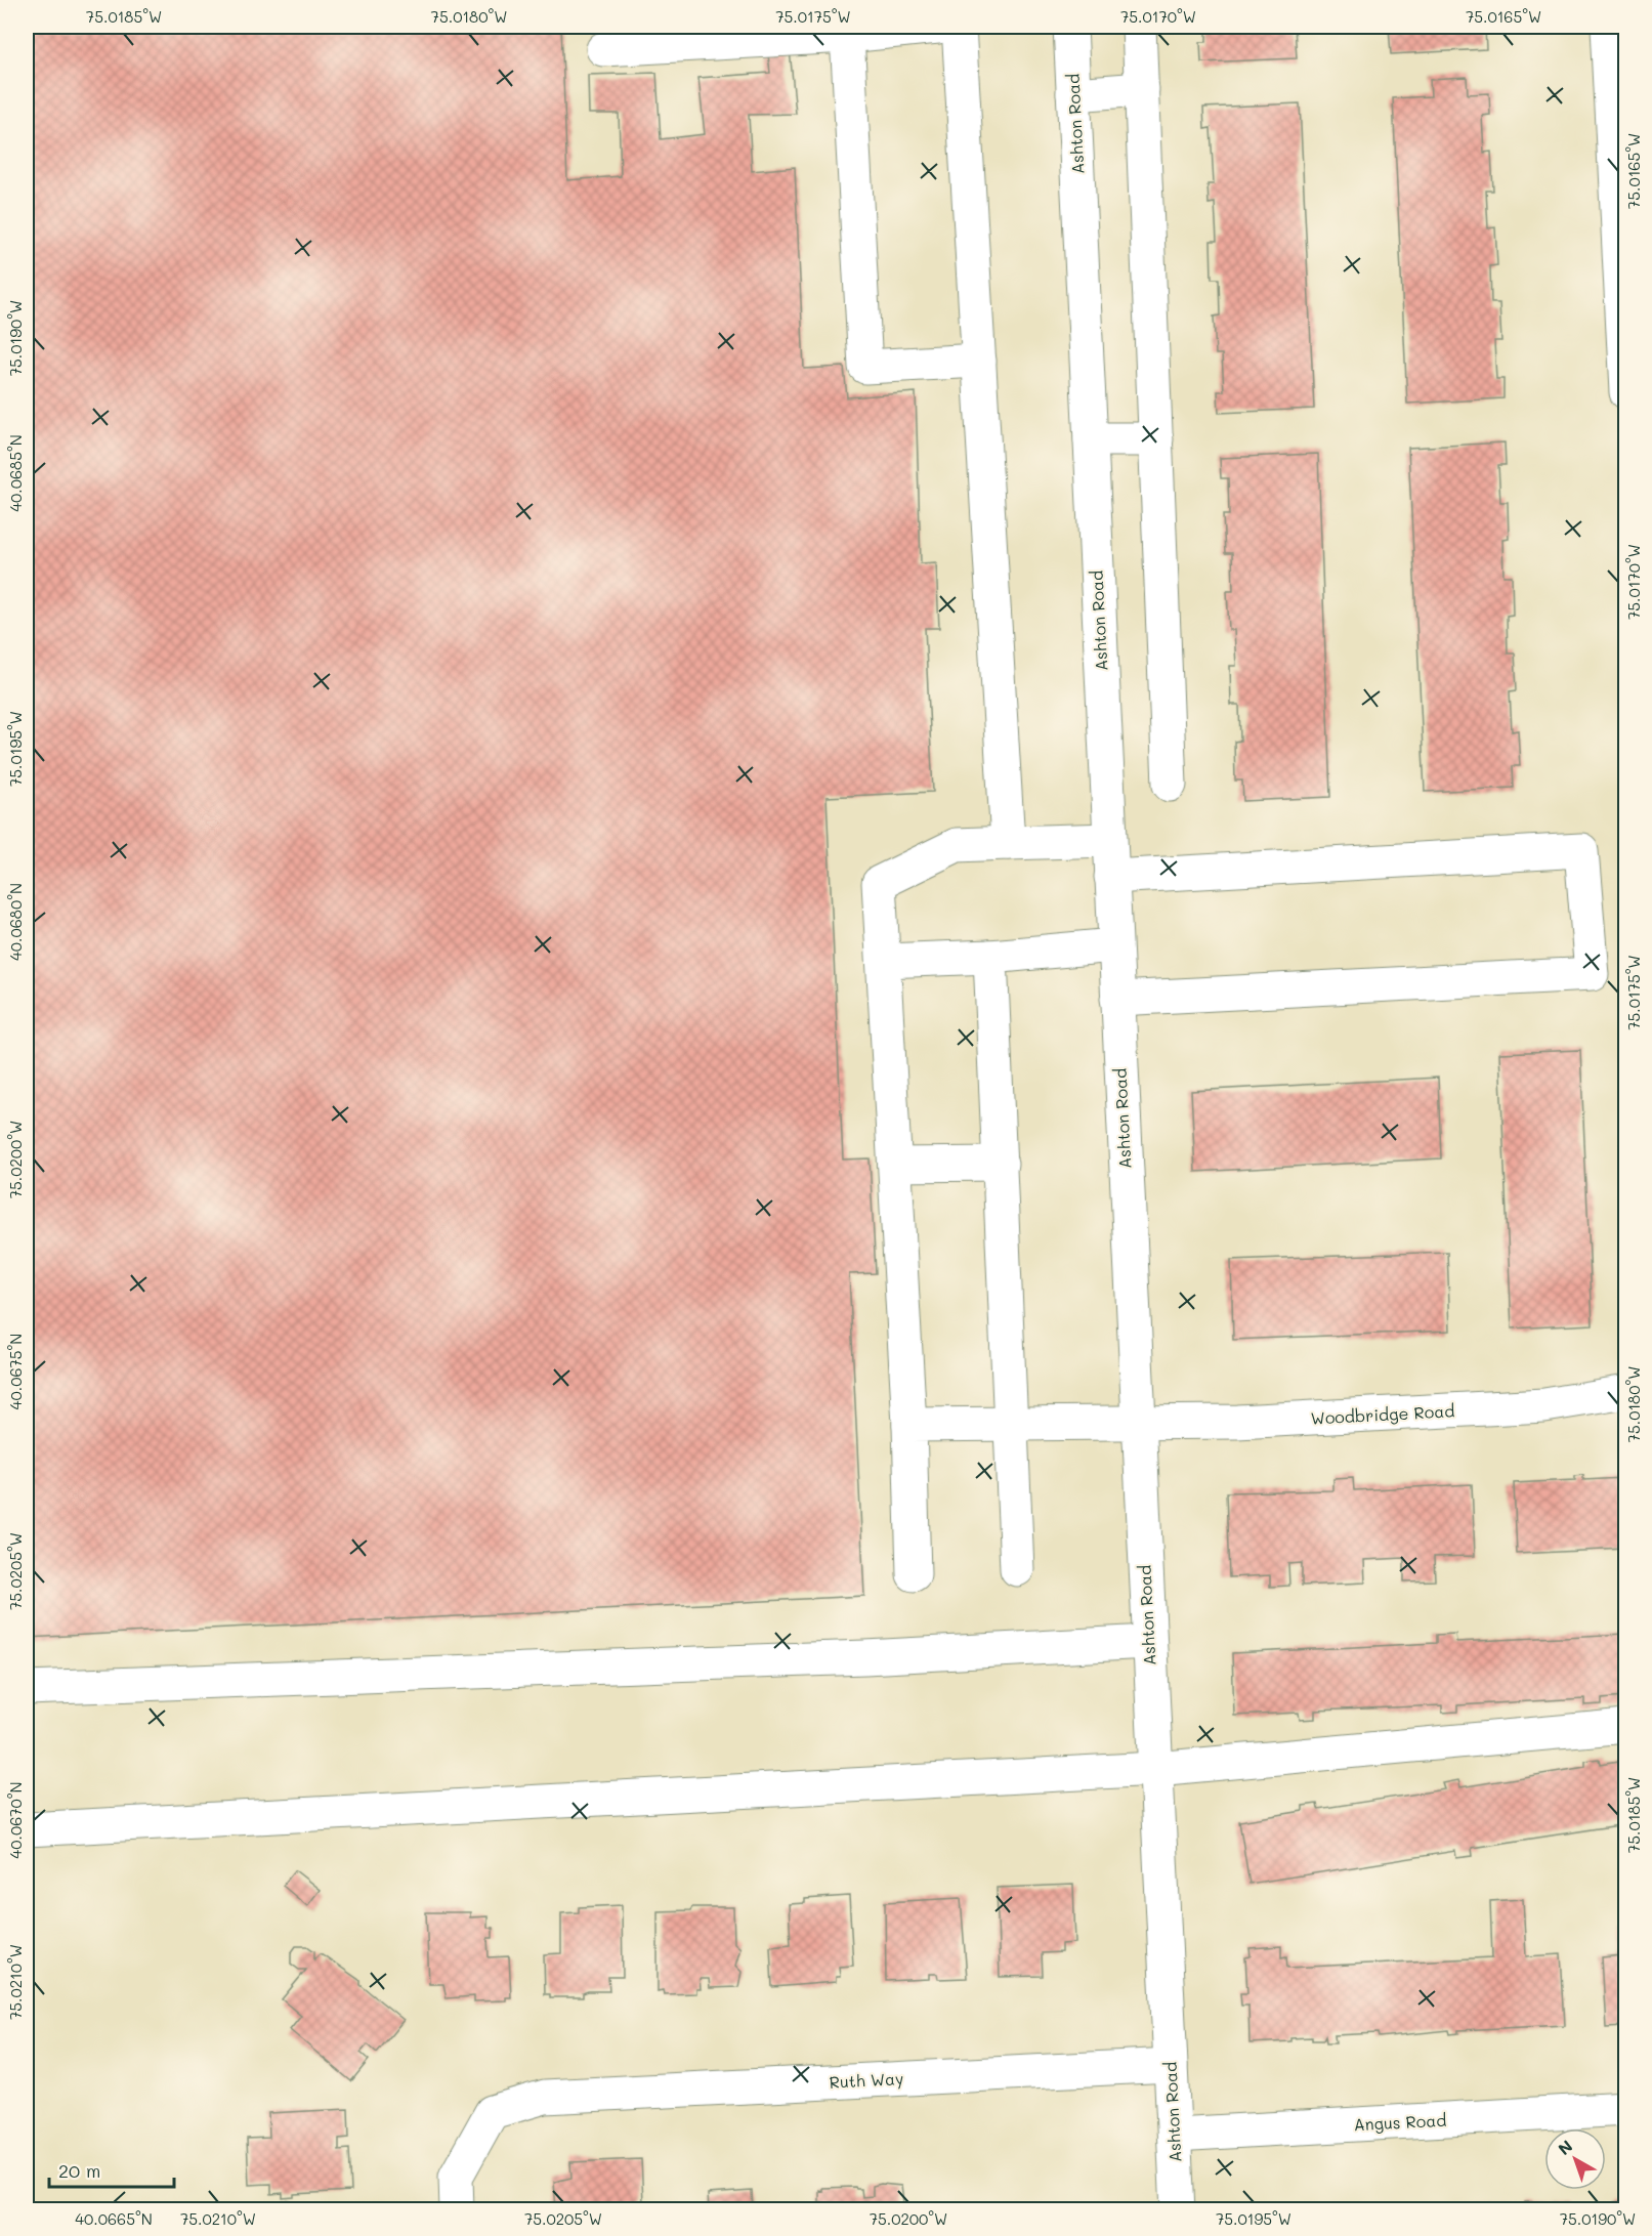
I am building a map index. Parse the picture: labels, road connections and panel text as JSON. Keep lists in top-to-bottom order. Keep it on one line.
{"streets":{"street":["Ashton Road","Woodbridge Road","Ruth Way","Angus Road"]},"crossings":[["Ashton Road","Woodbridge Road"],["Ashton Road","Ruth Way"],["Ashton Road","Angus Road"]],"scale_bar":"20 m","north":"top left","coordinates":["75.0185°W","75.0180°W","75.0175°W","75.0170°W","75.0165°W","75.0190°W","40.0685°N","75.0195°W","40.0680°N","75.0200°W","40.0675°N","75.0205°W","40.0670°N","75.0210°W","40.0665°N"]}
